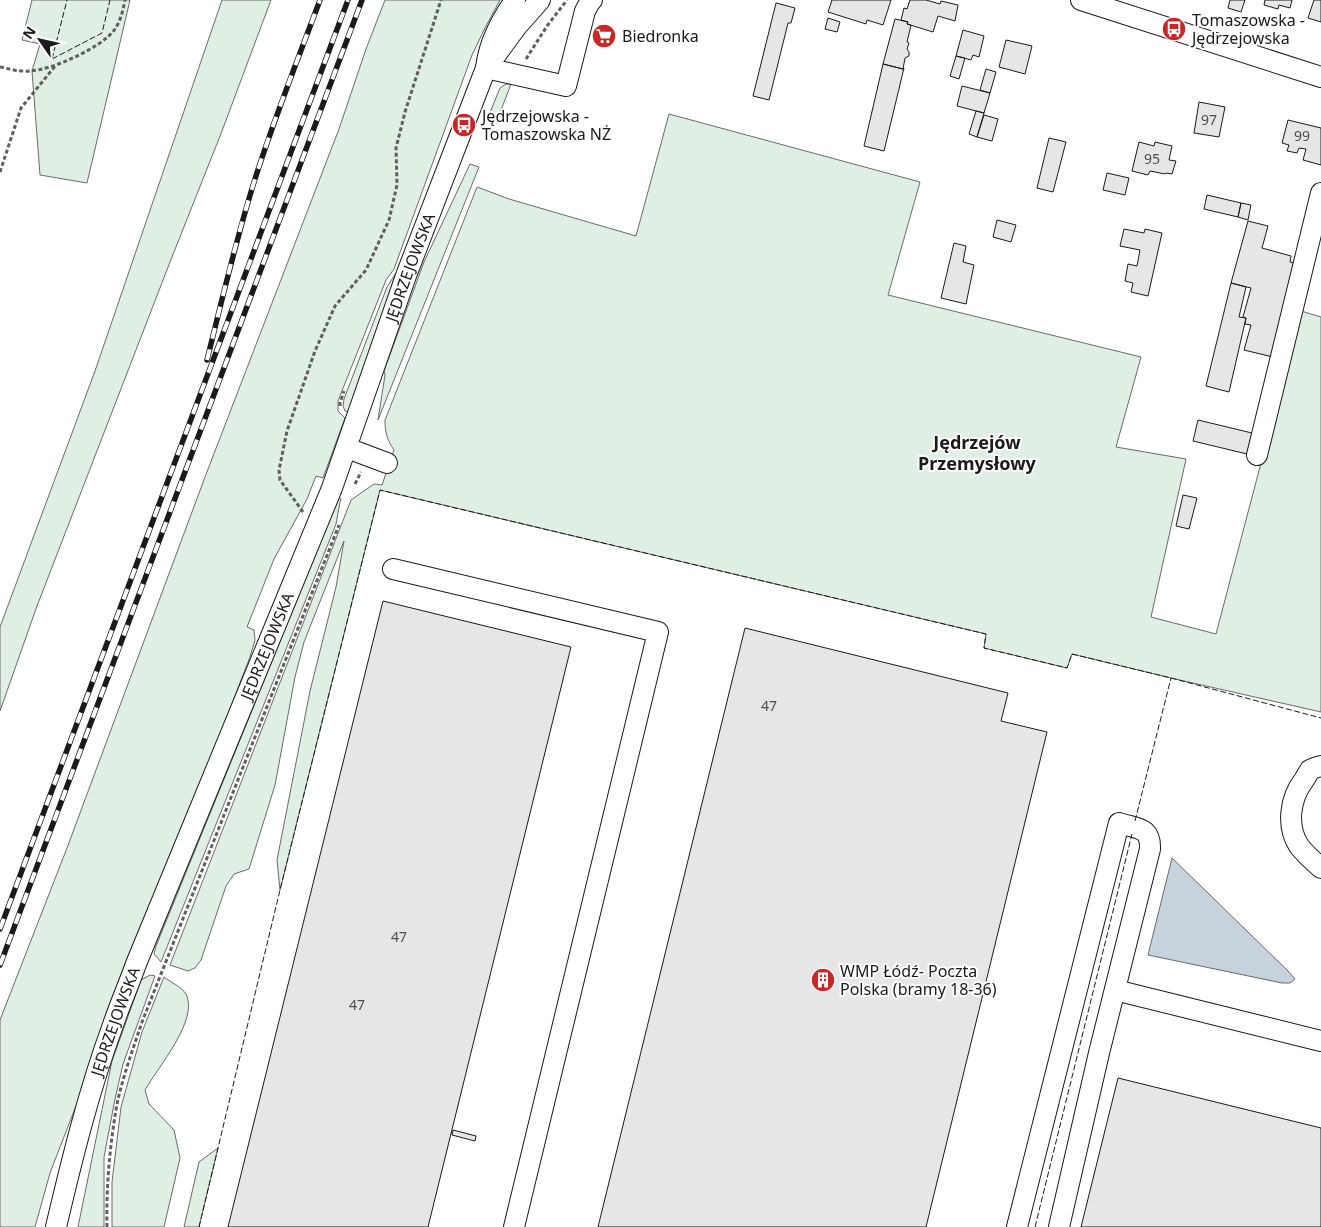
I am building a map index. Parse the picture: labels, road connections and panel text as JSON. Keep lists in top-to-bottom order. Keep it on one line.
{"streets":{"street":["JĘDRZEJOWSKA"]},"districts":["Jędrzejów Przemysłowy"],"places":{"bus stop":["Tomaszowska - Jędrzejowska","Jędrzejowska - Tomaszowska NŻ"],"supermarket":["Biedronka"],"building":["WMP Łódź- Poczta Polska (bramy 18-36)"]},"house_numbers":["97","99","95","47","47","47"],"north":"top left"}
